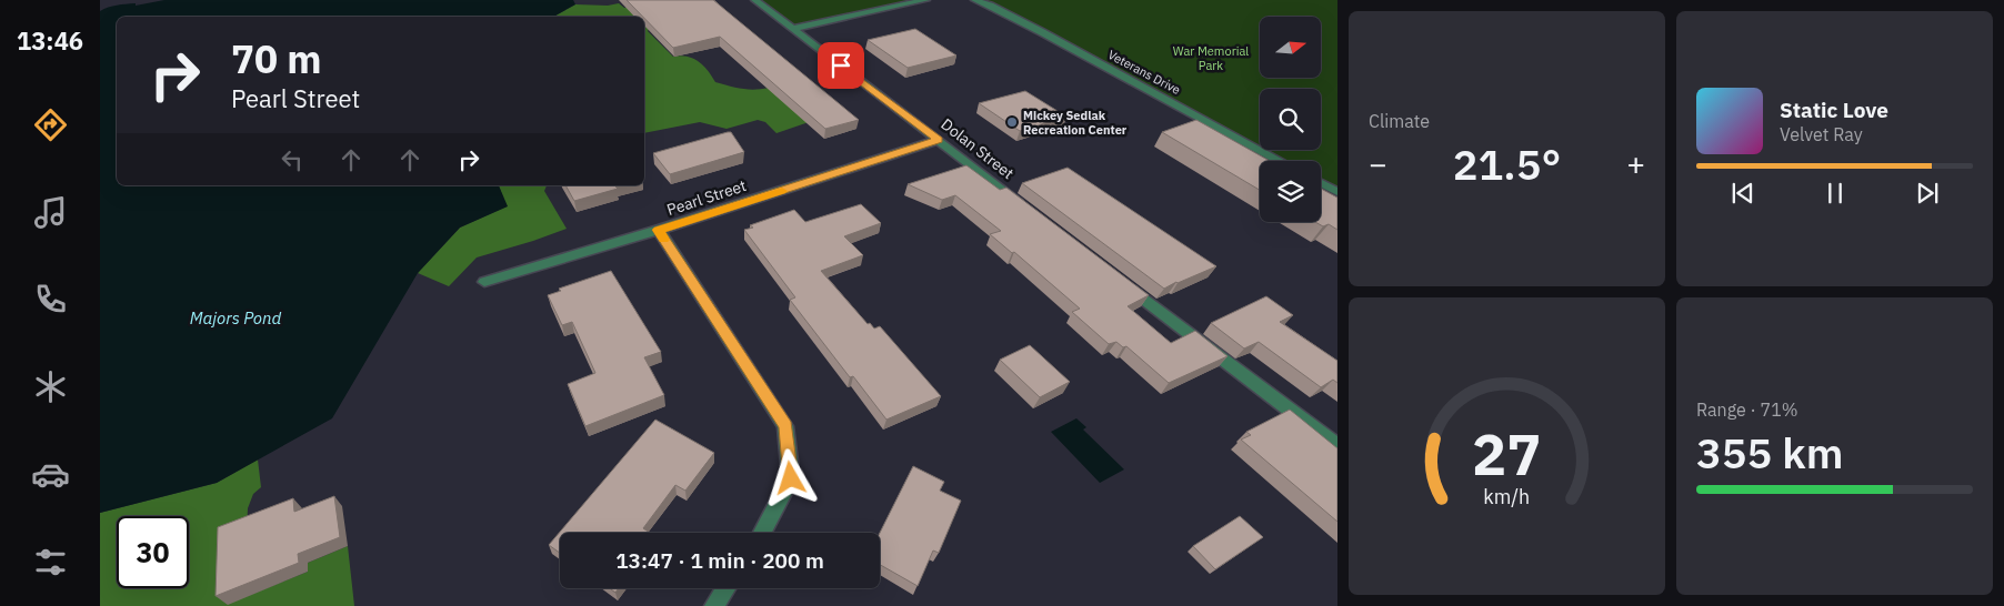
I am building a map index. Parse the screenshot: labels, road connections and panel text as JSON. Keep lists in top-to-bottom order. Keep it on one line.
{"streets":{"street":["Veterans Drive","Dolan Street","Pearl Street"]},"crossings":[["Dolan Street","Pearl Street"]],"water":["Majors Pond"],"parks":["War Memorial Park"],"places":["Mickey Sedlak Recreation Center"],"north":"right","page":{"tabs":"13:46","tile":["Climate",["Range · 71%","355 km"]],"turn":["70 m","Pearl Street"],"song":["Static Love","Velvet Ray"],"heat":["−","21.5°","+"],"limit":"30","trip":"13:47 · 1 min · 200 m","gauge":["27","km/h"]}}
